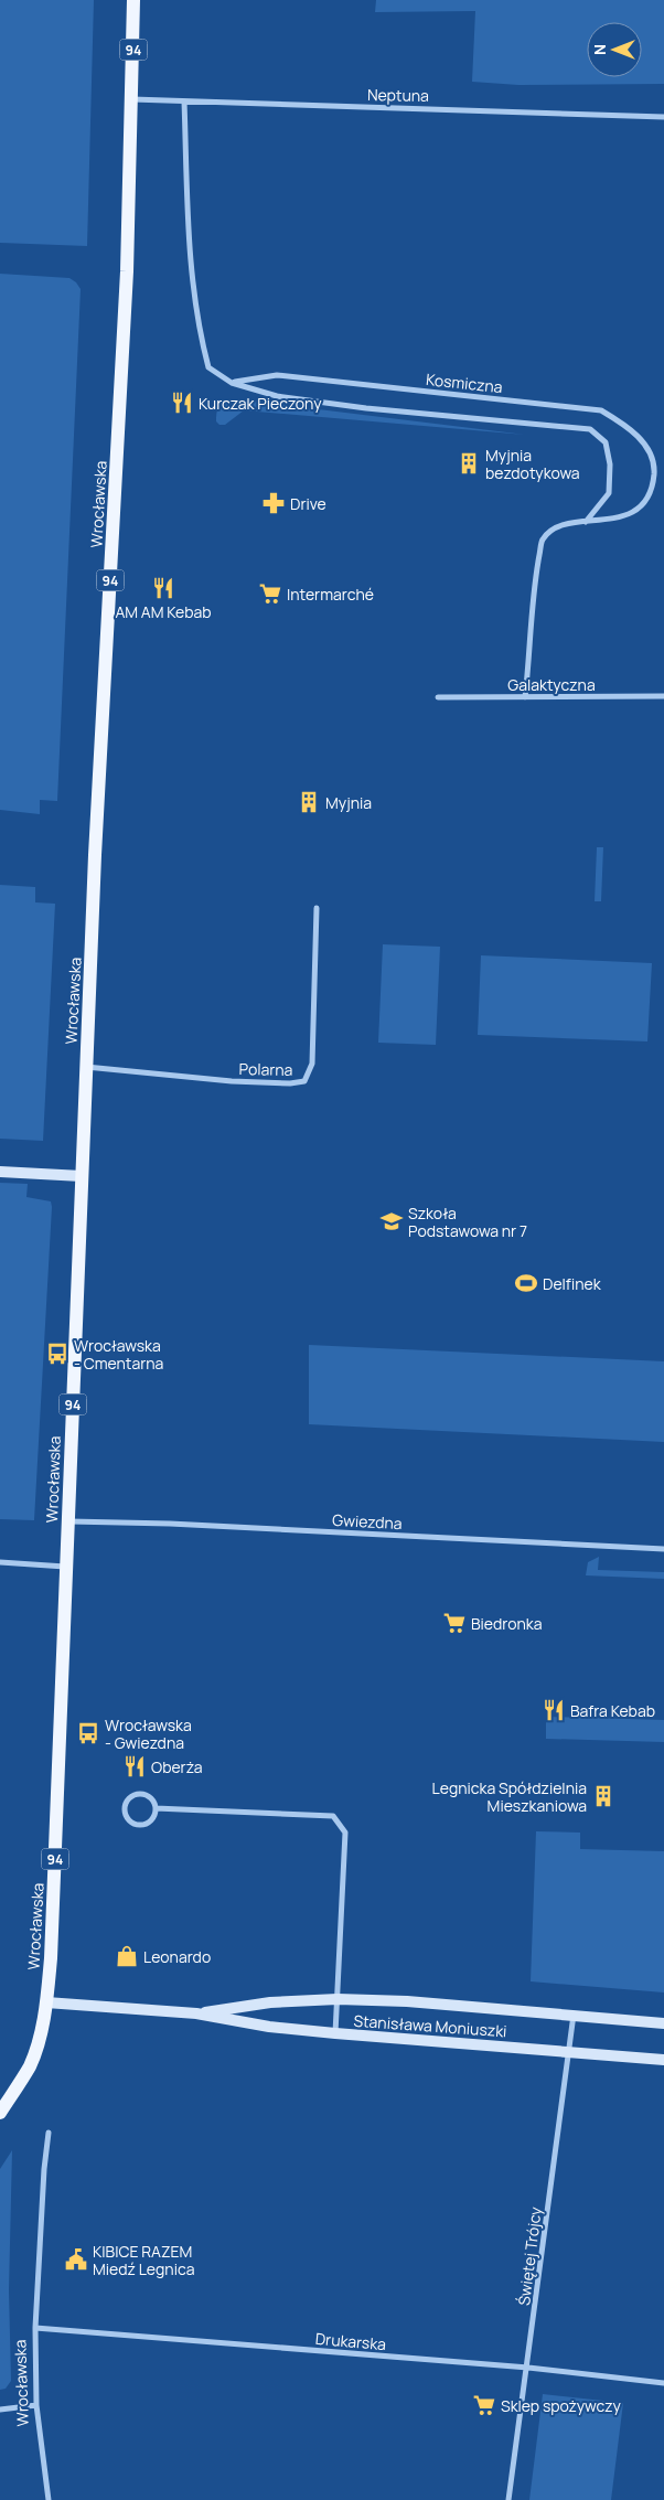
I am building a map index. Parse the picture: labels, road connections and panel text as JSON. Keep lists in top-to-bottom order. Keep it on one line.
{"streets":{"main road":["94","Wrocławska"],"street":["Neptuna","Kosmiczna","Galaktyczna","Polarna","Gwiezdna","Stanisława Moniuszki","Świętej Trójcy","Drukarska"]},"crossings":[["94","Wrocławska"],["94","Stanisława Moniuszki"],["Neptuna","Wrocławska"],["Kosmiczna","Galaktyczna"],["Wrocławska","Polarna"],["Wrocławska","Gwiezdna"],["Wrocławska","Stanisława Moniuszki"],["Wrocławska","Drukarska"],["Stanisława Moniuszki","Świętej Trójcy"],["Świętej Trójcy","Drukarska"]],"places":{"restaurant":["Kurczak Pieczony","AM AM Kebab","Bafra Kebab","Oberża"],"building":["Myjnia bezdotykowa","Myjnia","Legnicka Spółdzielnia Mieszkaniowa"],"pharmacy":["Drive"],"supermarket":["Intermarché","Biedronka","Sklep spożywczy"],"school or university":["Szkoła Podstawowa nr 7"],"sports":["Delfinek"],"bus stop":["Wrocławska - Cmentarna","Wrocławska - Gwiezdna"],"shop":["Leonardo"],"public building":["KIBICE RAZEM Miedź Legnica"]},"north":"left"}
